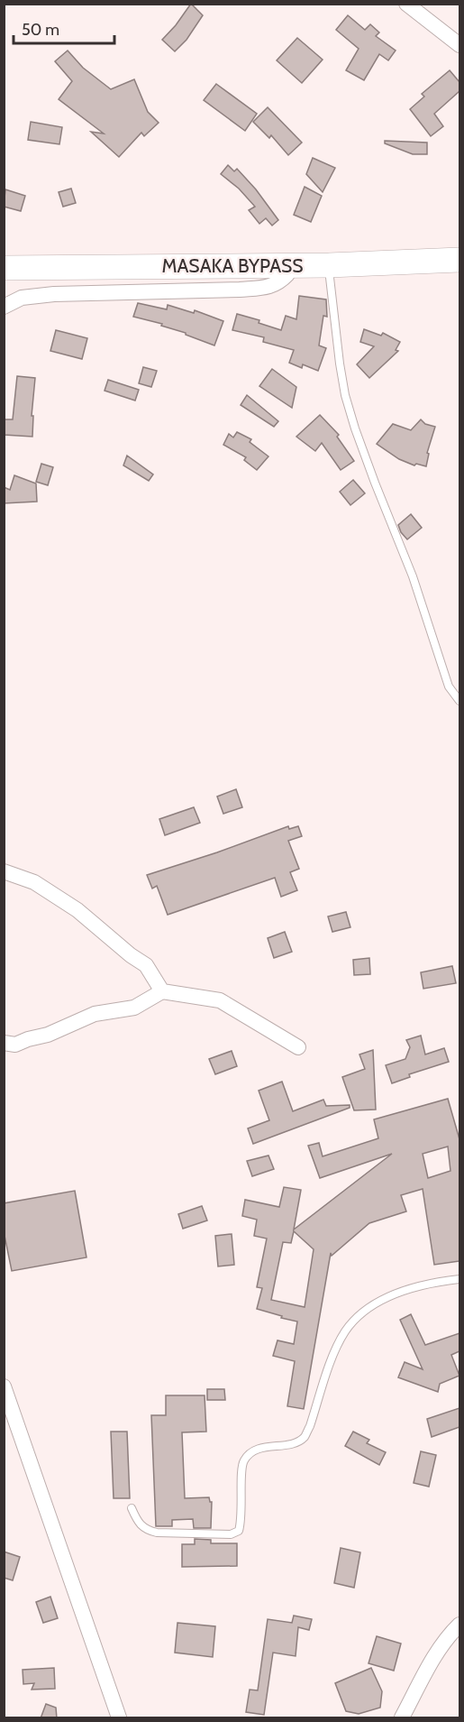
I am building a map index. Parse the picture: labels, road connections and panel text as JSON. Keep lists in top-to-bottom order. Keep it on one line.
{"streets":{"highway":["MASAKA BYPASS"]},"scale_bar":"50 m"}
